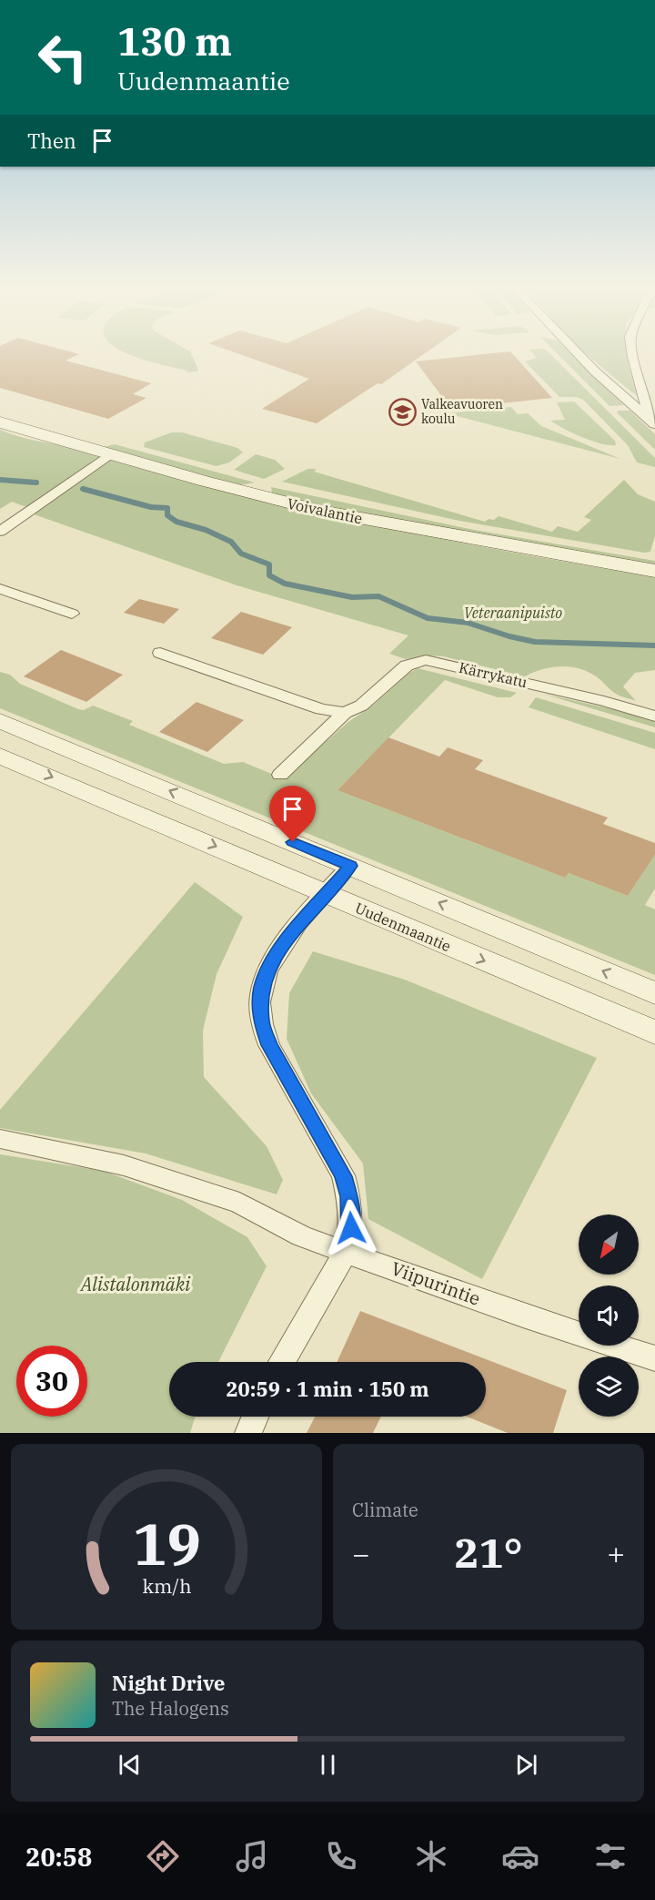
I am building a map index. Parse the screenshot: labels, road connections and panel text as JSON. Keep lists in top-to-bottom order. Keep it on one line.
{"streets":{"main road":["Voivalantie","Uudenmaantie"],"street":["Kärrykatu","Viipurintie"]},"parks":["Veteraanipuisto","Alistalonmäki"],"places":{"school or university":["Valkeavuoren koulu"]},"north":"bottom left","page":{"turn":["130 m","Uudenmaantie"],"then":"Then","limit":"30","trip":"20:59 · 1 min · 150 m","tile":"Climate","heat":["−","21°","+"],"song":["Night Drive","The Halogens"],"tabs":"20:58","gauge":["19","km/h"]}}
